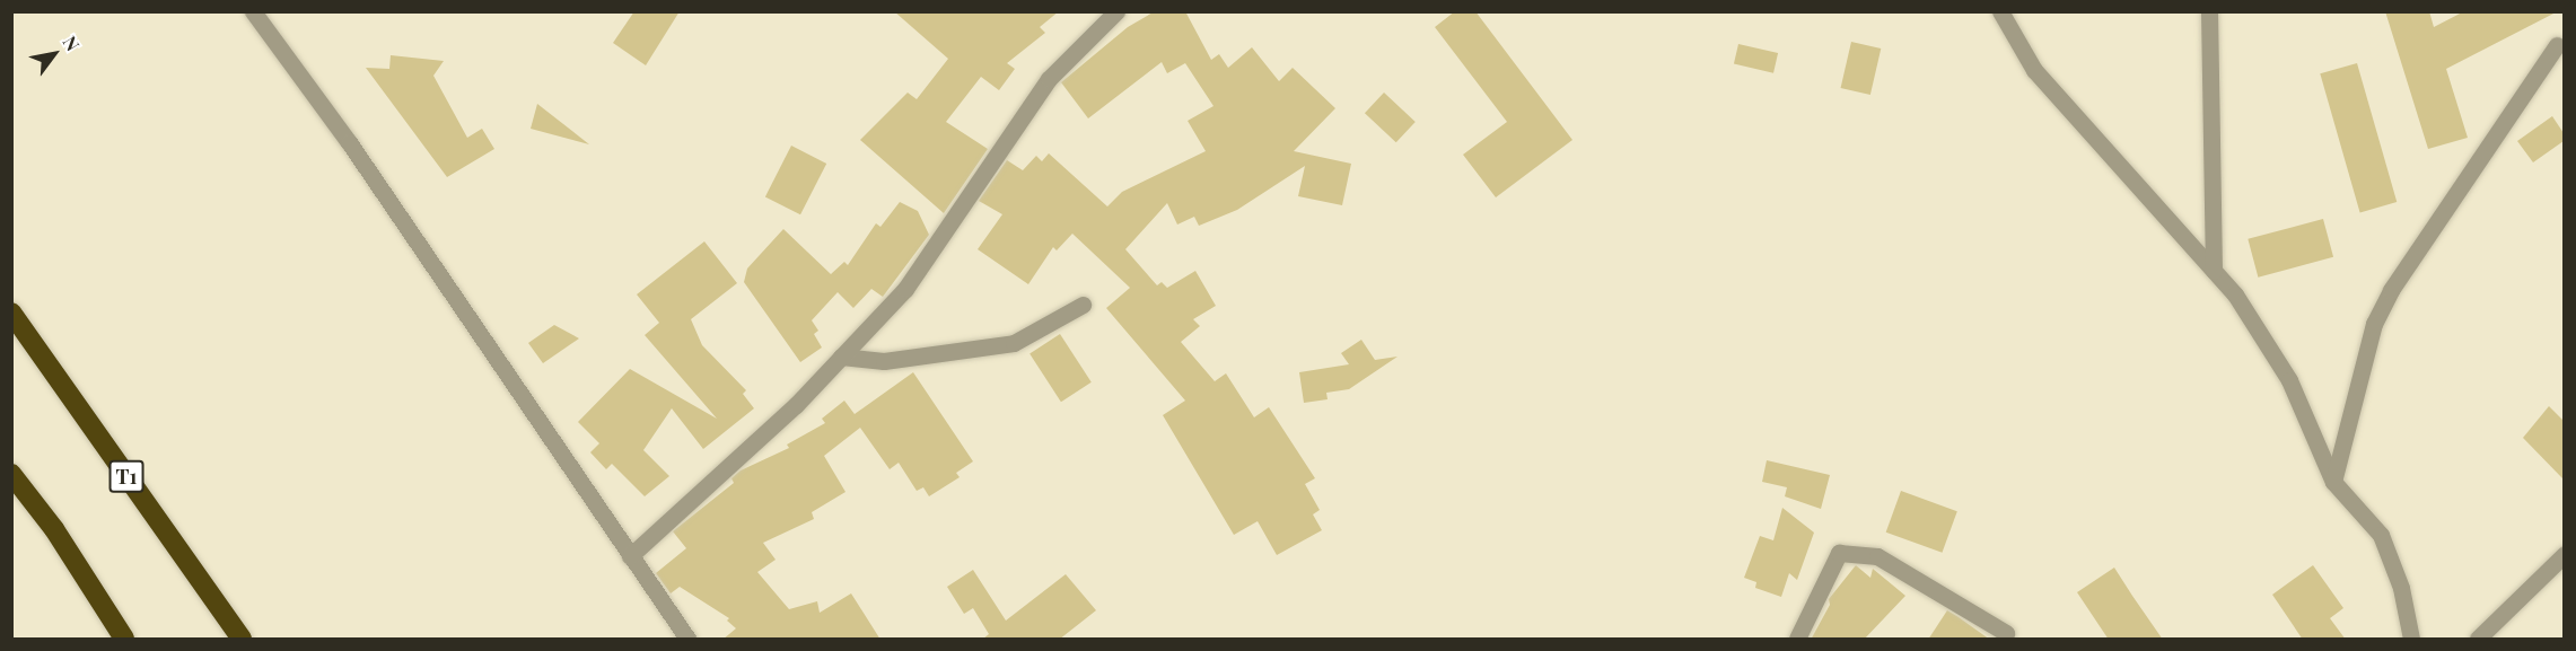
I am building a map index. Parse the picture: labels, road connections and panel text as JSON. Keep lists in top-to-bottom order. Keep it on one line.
{"streets":{"highway":["T1"]},"north":"top right"}
